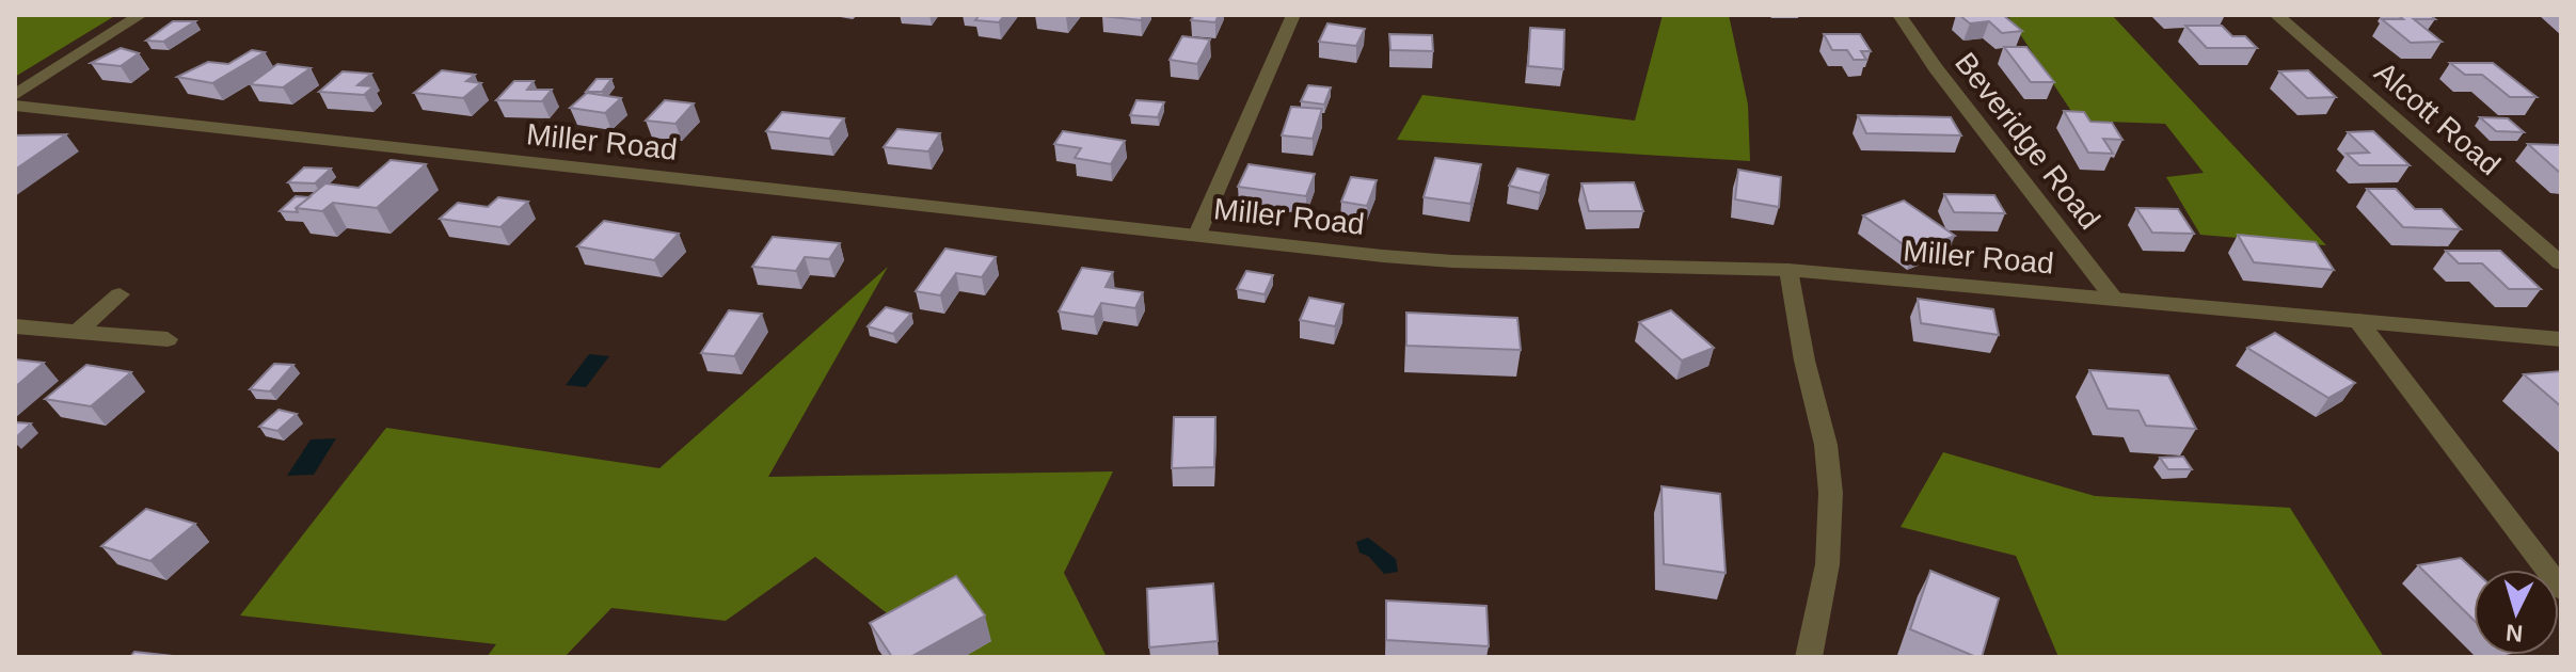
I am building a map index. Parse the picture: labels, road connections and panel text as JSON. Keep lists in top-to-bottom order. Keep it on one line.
{"streets":{"street":["Alcott Road","Beveridge Road","Miller Road"]},"crossings":[["Beveridge Road","Miller Road"]],"north":"bottom"}
